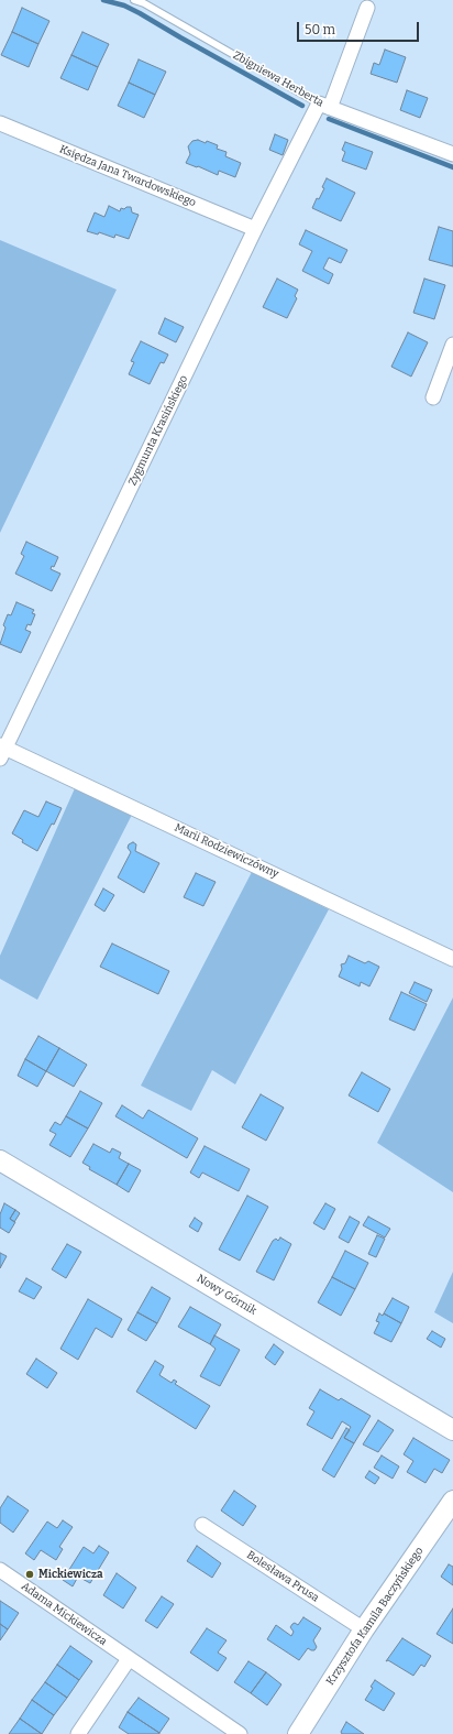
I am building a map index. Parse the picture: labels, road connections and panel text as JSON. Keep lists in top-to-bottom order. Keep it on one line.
{"streets":{"street":["Zbigniewa Herberta","Księdza Jana Twardowskiego","Zygmunta Krasińskiego","Marii Rodziewiczówny","Nowy Górnik","Bolesława Prusa","Adama Mickiewicza","Krzysztofa Kamila Baczyńskiego"]},"crossings":[["Zbigniewa Herberta","Zygmunta Krasińskiego"],["Księdza Jana Twardowskiego","Zygmunta Krasińskiego"],["Zygmunta Krasińskiego","Marii Rodziewiczówny"],["Bolesława Prusa","Krzysztofa Kamila Baczyńskiego"]],"places":["Mickiewicza"],"scale_bar":"50 m"}
